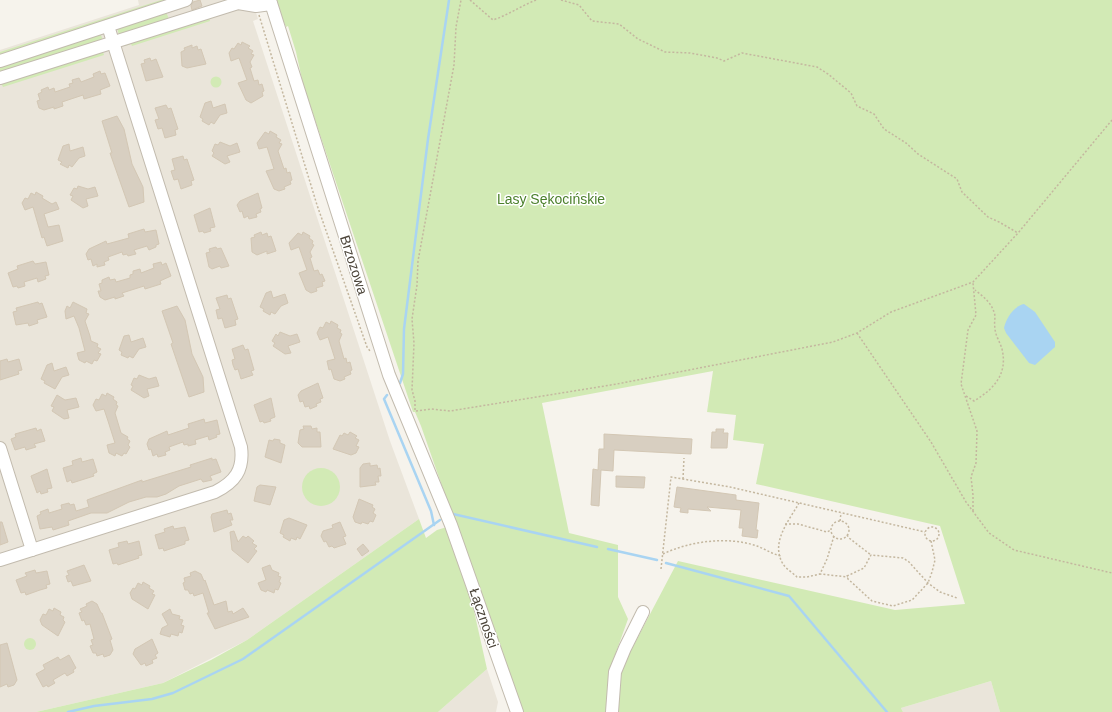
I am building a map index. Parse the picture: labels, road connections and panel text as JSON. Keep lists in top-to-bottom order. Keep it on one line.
{"streets":{"street":["Brzozowa","Łączności"]},"crossings":[["Brzozowa","Łączności"]],"parks":["Lasy Sękocińskie"]}
